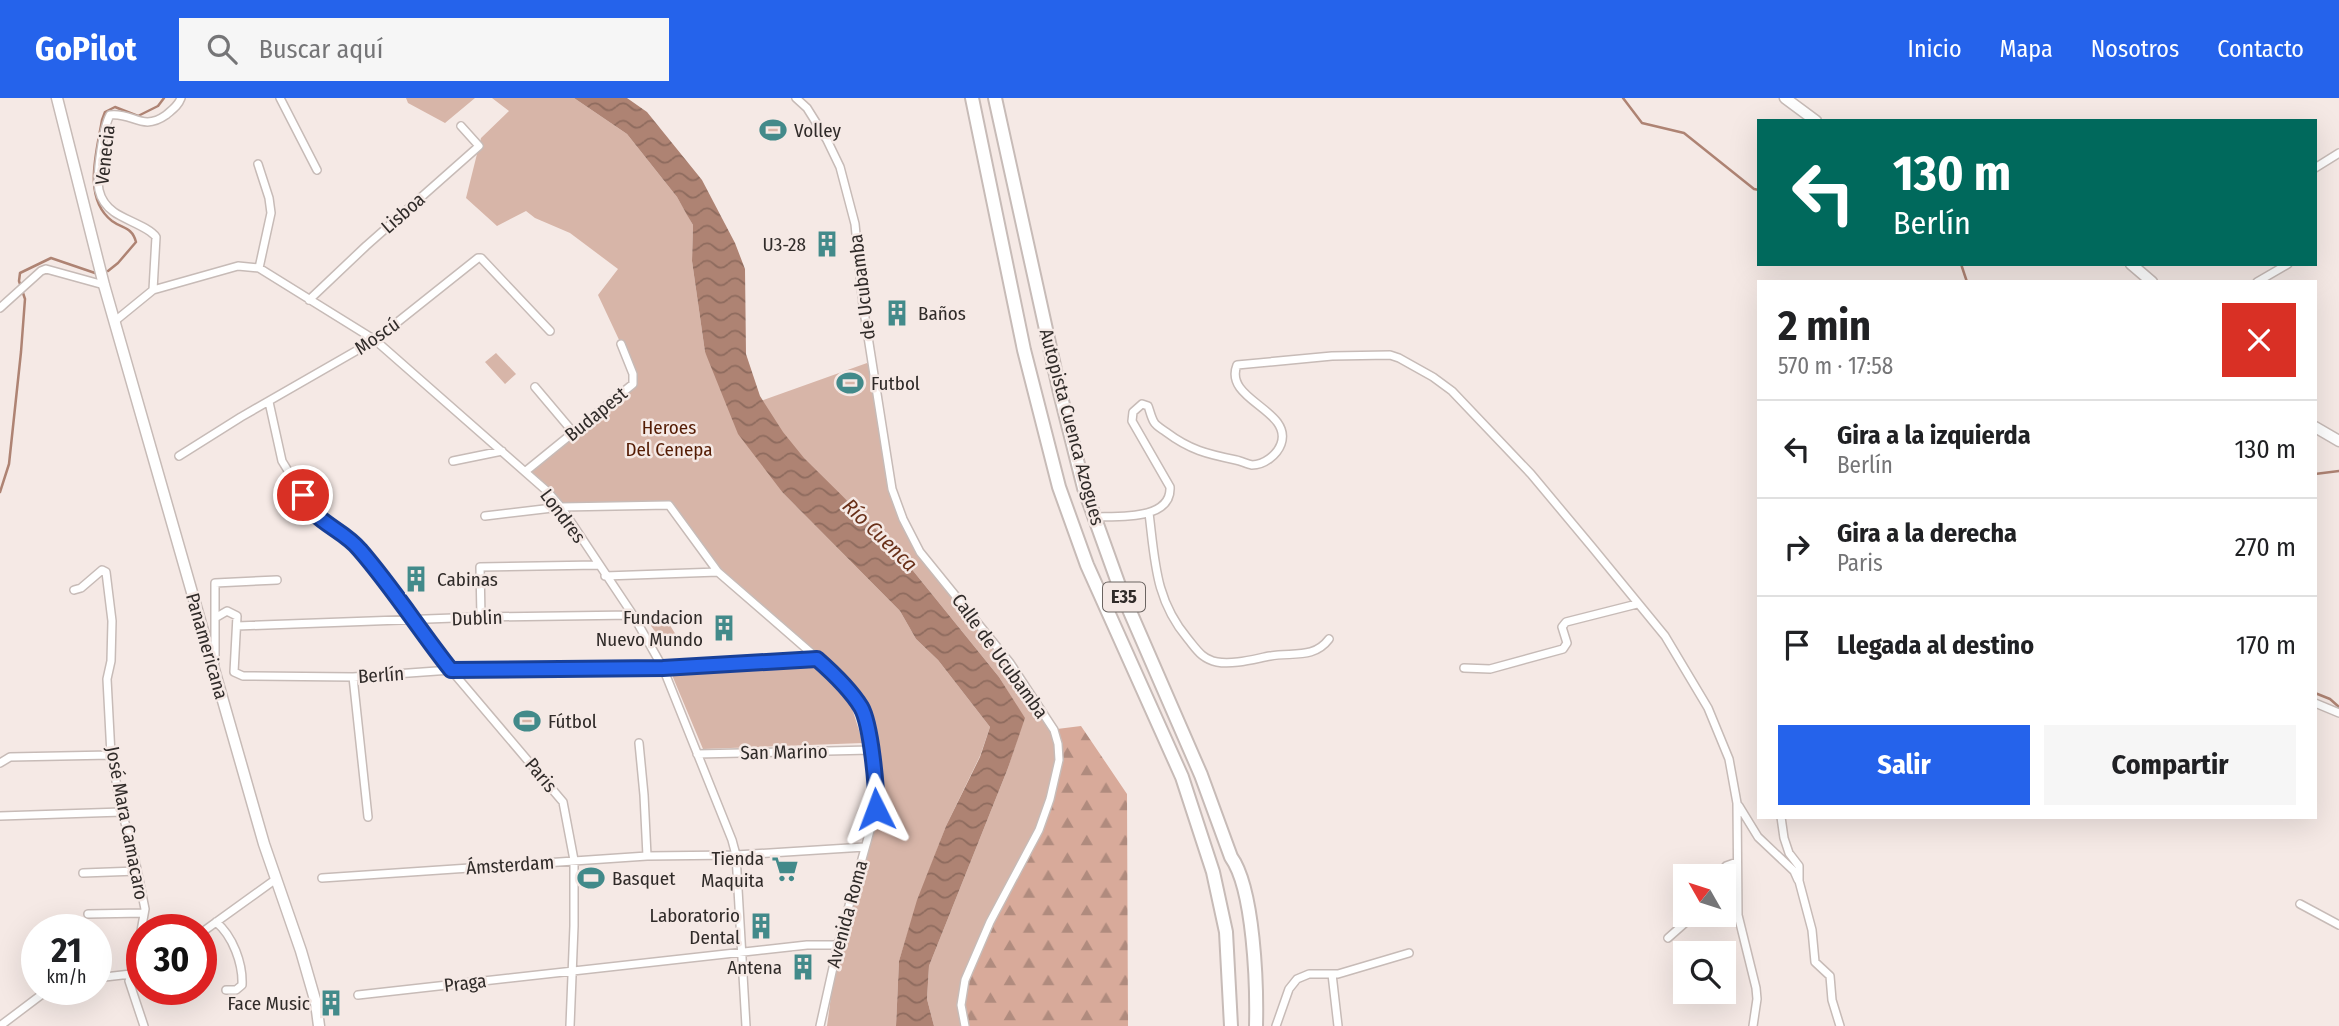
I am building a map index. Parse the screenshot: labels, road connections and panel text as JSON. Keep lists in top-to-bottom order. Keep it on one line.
{"streets":{"highway":["Autopista Cuenca Azogues","E35"],"main road":["Panamericana"],"street":["Venecia","Lisboa","de Ucubamba","Moscú","Budapest","Londres","Dublin","Calle de Ucubamba","Berlín","San Marino","Paris","José Mara Camacaro","Ámsterdam","Avenida Roma","Praga"]},"crossings":[["Lisboa","Londres"],["de Ucubamba","Calle de Ucubamba"],["Moscú","Londres"],["Moscú","Paris"],["Budapest","Londres"],["Londres","Dublin"],["Londres","Berlín"],["Londres","San Marino"],["Londres","Ámsterdam"],["Londres","Avenida Roma"],["Londres","Praga"],["Dublin","Berlín"],["Dublin","Paris"],["Berlín","Paris"],["Berlín","Avenida Roma"],["San Marino","Avenida Roma"],["Paris","Ámsterdam"],["Paris","Praga"],["Ámsterdam","Avenida Roma"],["Avenida Roma","Praga"]],"water":["Río Cuenca"],"parks":["Heroes Del Cenepa"],"places":{"sports":["Volley","Futbol","Fútbol","Basquet"],"building":["U3-28","Baños","Cabinas","Fundacion Nuevo Mundo","Laboratorio Dental","Antena","Face Music"],"supermarket":["Tienda Maquita"]},"north":"top left","page":{"header":"GoPilot","search":"Buscar aquí","nav":["Inicio","Mapa","Nosotros","Contacto"],"turn":["130 m","Berlín"],"heading":["2 min","570 m · 17:58"],"list":[{"name":"Gira a la izquierda","note":"Berlín","value":"130 m"},{"name":"Gira a la derecha","note":"Paris","value":"270 m"},{"name":"Llegada al destino","value":"170 m"}],"buttons":["Salir","Compartir"],"speed":"21 km/h","limit":"30"}}
